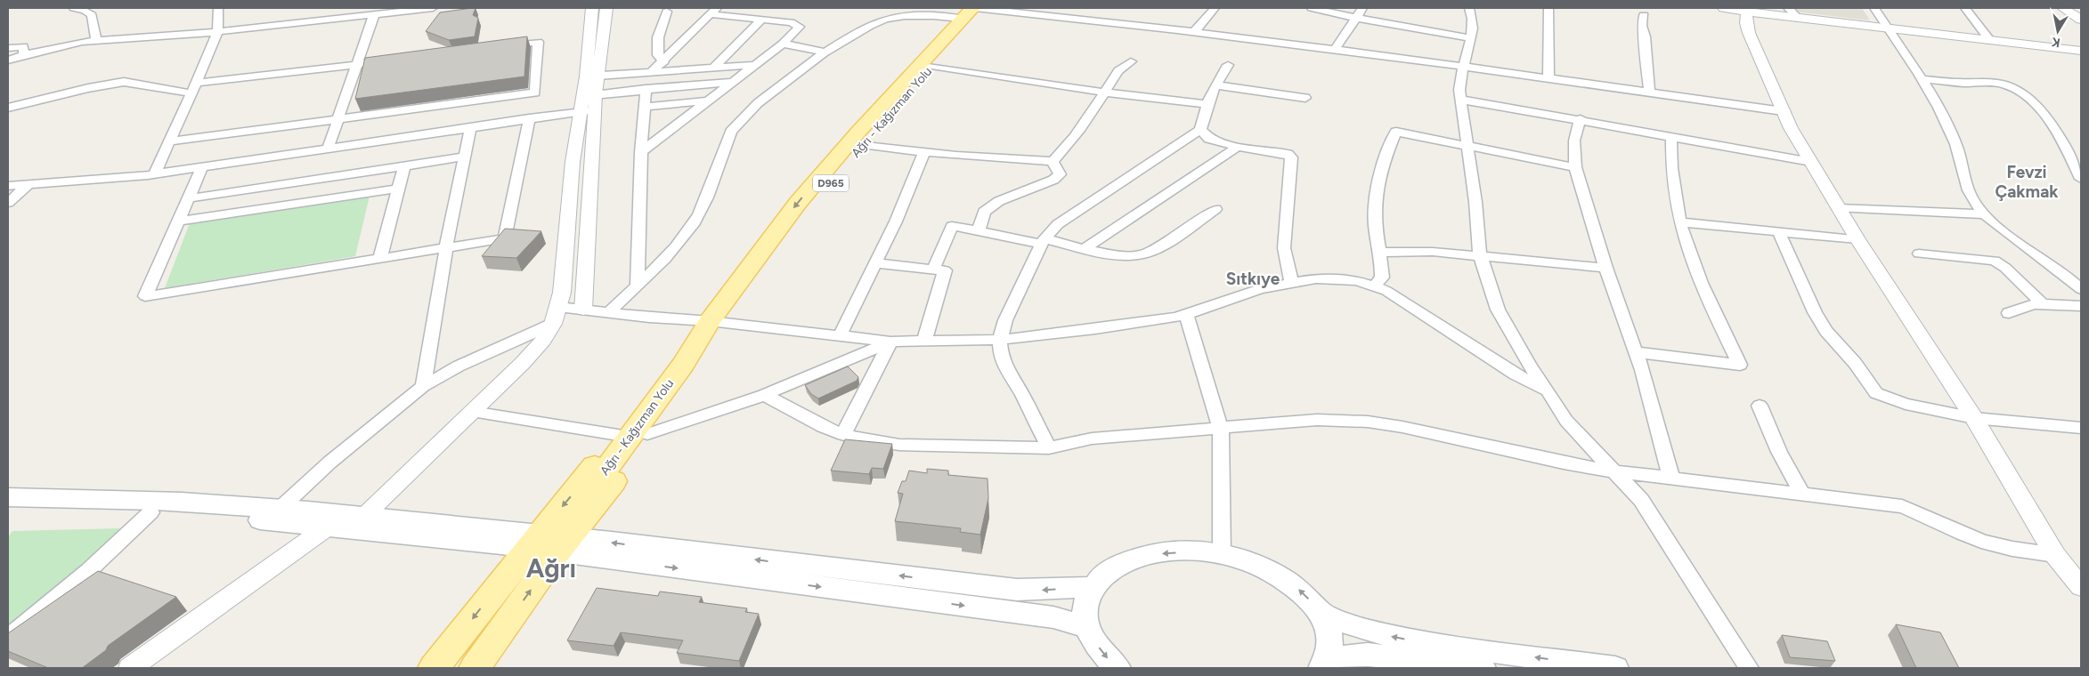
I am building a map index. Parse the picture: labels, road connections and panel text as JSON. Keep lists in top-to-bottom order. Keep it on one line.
{"streets":{"main road":["Ağrı - Kağızman Yolu","D965"]},"districts":["Fevzi Çakmak","Sıtkıye","Ağrı"],"north":"bottom"}
